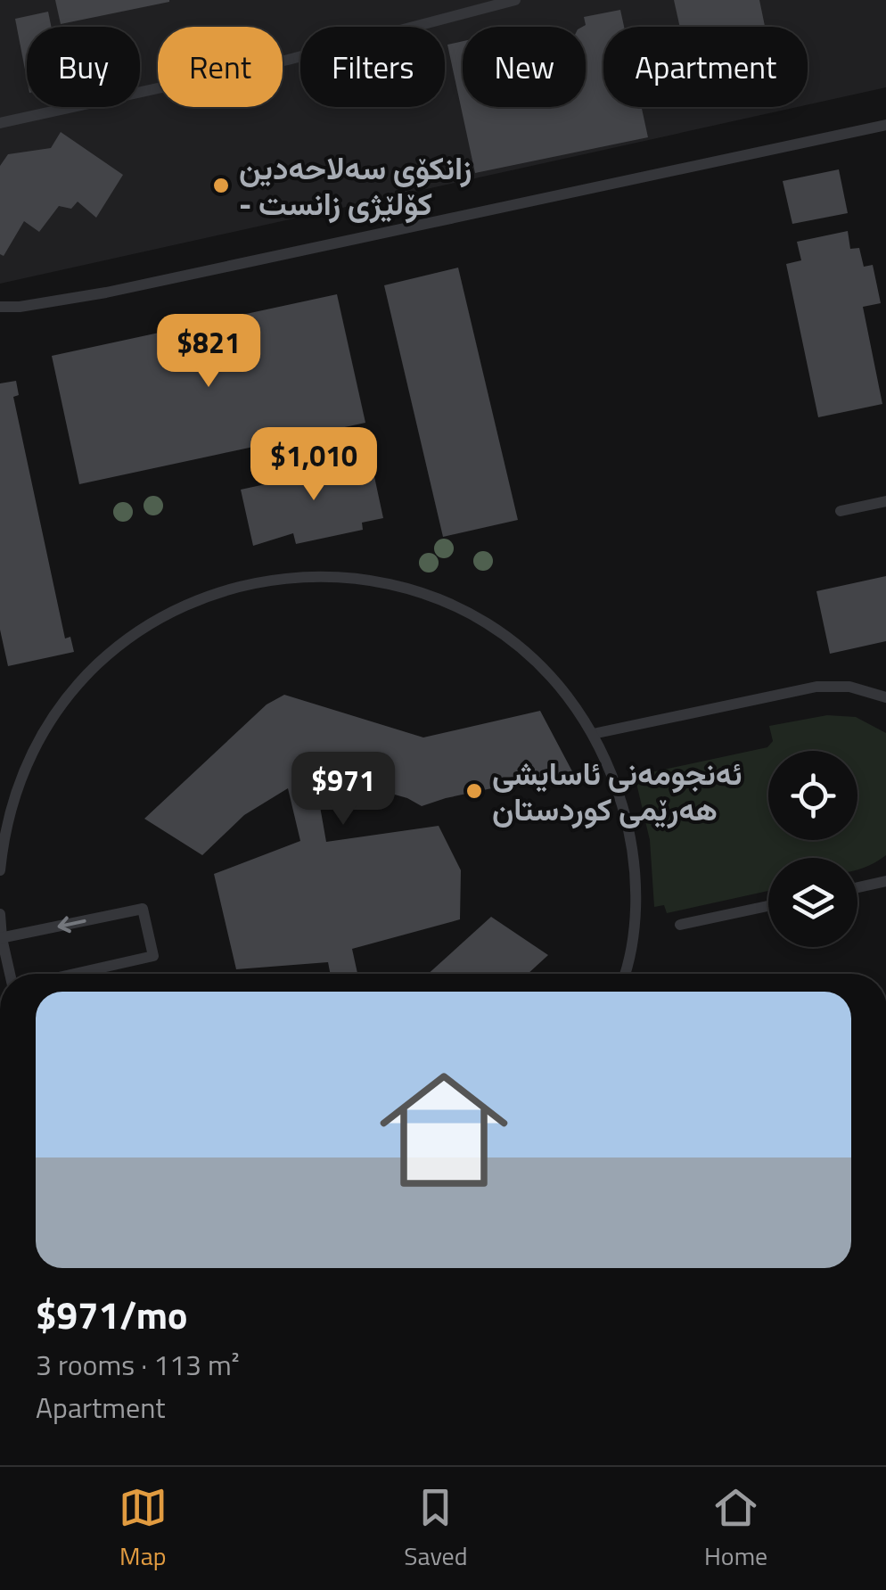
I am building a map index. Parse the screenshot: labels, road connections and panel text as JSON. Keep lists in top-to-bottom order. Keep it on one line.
{"places":["زانکۆی سەلاحەدین - کۆلێژی زانست","ئەنجومەنی ئاسایشی هەرێمی کوردستان"],"page":{"chip":["Buy","Rent","Filters","New","Apartment"],"price":["$821","$1,010","$971"],"list":[{"name":"$971/mo","note":"3 rooms · 113 m² · Apartment"}],"tabs":["Map","Saved","Home"]}}
